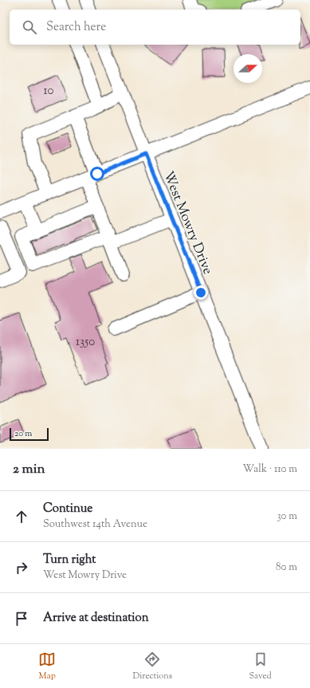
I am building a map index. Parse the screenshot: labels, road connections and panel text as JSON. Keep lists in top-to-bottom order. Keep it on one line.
{"streets":{"street":["West Mowry Drive"]},"house_numbers":["10","1350"],"scale_bar":"20 m","north":"right","page":{"search":"Search here","scale":"20 m","heading":["2 min","Walk · 110 m"],"list":[["Continue","Southwest 14th Avenue","30 m"],["Turn right","West Mowry Drive","80 m"],"Arrive at destination"],"nav":["Map","Directions","Saved"]}}
